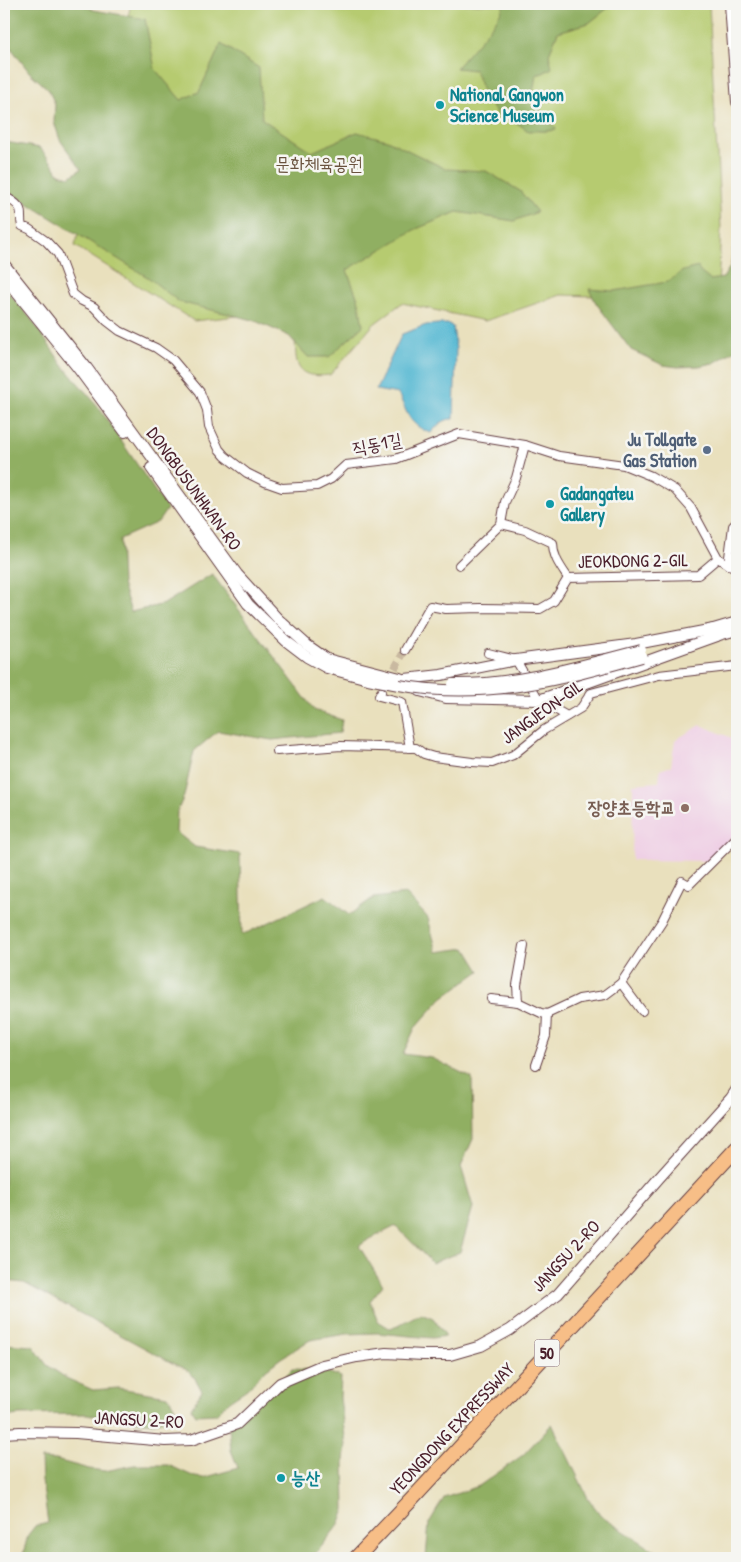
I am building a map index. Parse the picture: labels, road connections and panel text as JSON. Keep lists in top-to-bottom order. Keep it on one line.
{"streets":{"highway":["50","YEONGDONG EXPRESSWAY"],"street":["직동1길","DONGBUSUNHWAN-RO","JEOKDONG 2-GIL","JANGJEON-GIL","JANGSU 2-RO"]},"crossings":[["직동1길","JEOKDONG 2-GIL"]],"parks":["문화체육공원"],"places":["National Gangwon Science Museum","Ju Tollgate Gas Station","Gadangateu Gallery","장양초등학교","능산"]}
